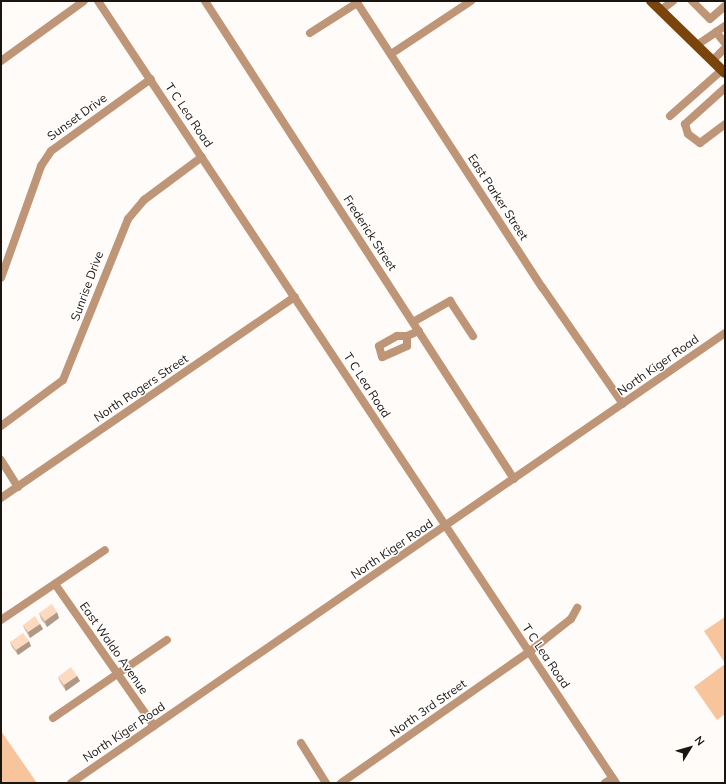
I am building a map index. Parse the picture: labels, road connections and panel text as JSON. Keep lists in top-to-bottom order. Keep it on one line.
{"streets":{"street":["T C Lea Road","Sunset Drive","East Parker Street","Frederick Street","Sunrise Drive","North Kiger Road","North Rogers Street","East Waldo Avenue","North 3rd Street"]},"crossings":[["T C Lea Road","Sunset Drive"],["T C Lea Road","Sunrise Drive"],["T C Lea Road","North Kiger Road"],["T C Lea Road","North Rogers Street"],["T C Lea Road","North 3rd Street"],["East Parker Street","North Kiger Road"],["Frederick Street","North Kiger Road"],["North Kiger Road","East Waldo Avenue"]],"north":"top right"}
